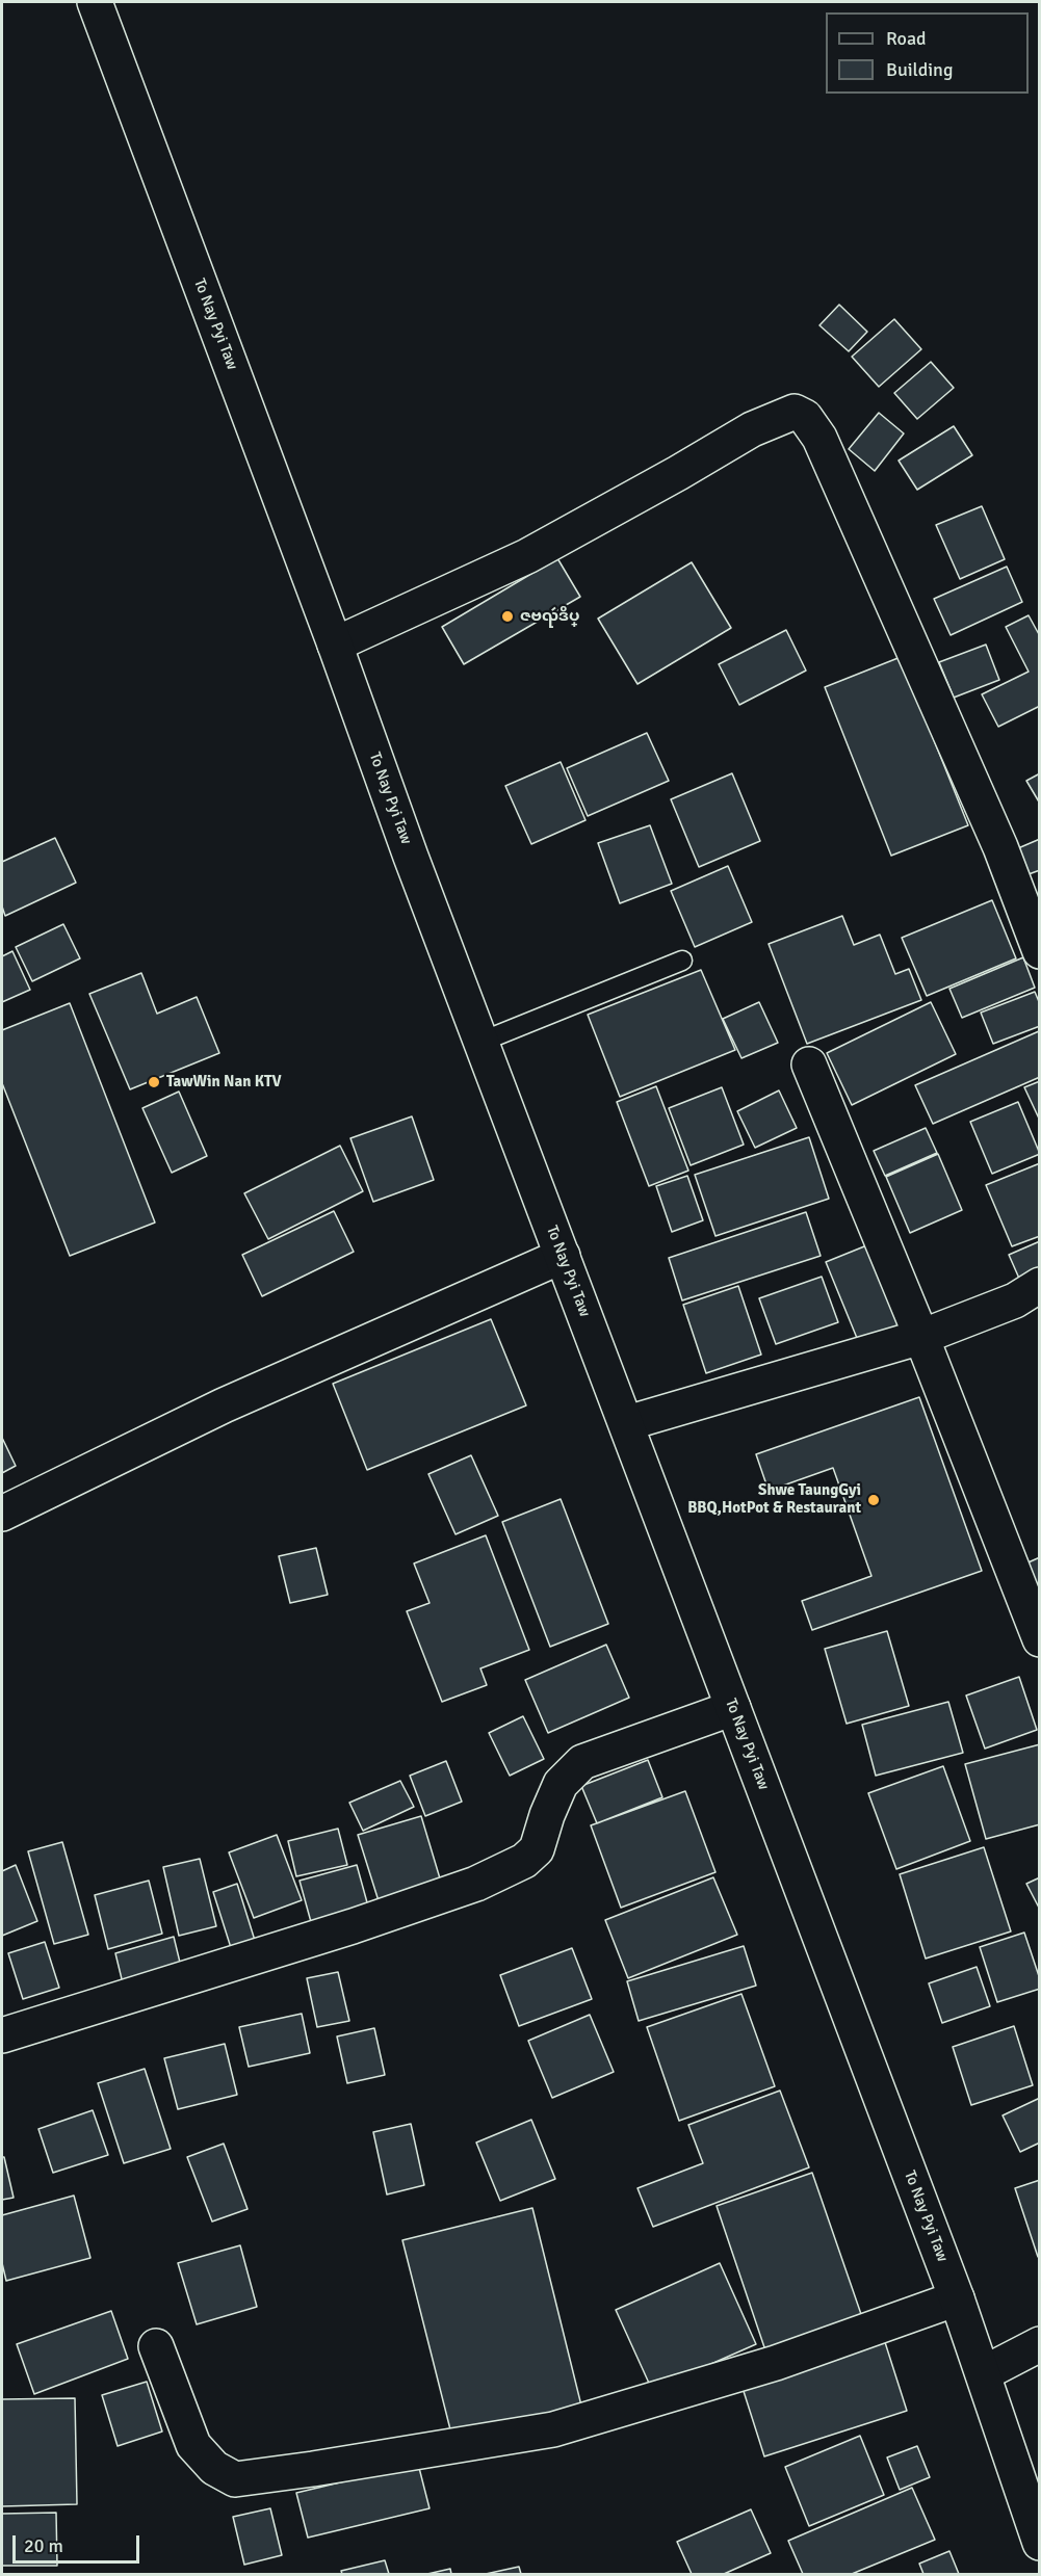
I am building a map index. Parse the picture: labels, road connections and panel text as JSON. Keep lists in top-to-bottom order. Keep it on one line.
{"streets":{"street":["To Nay Pyi Taw"]},"places":["ဇဗၺဴဒိပ္","TawWin Nan KTV","Shwe TaungGyi BBQ,HotPot & Restaurant"],"legend":["Road","Building"],"scale_bar":"20 m"}
